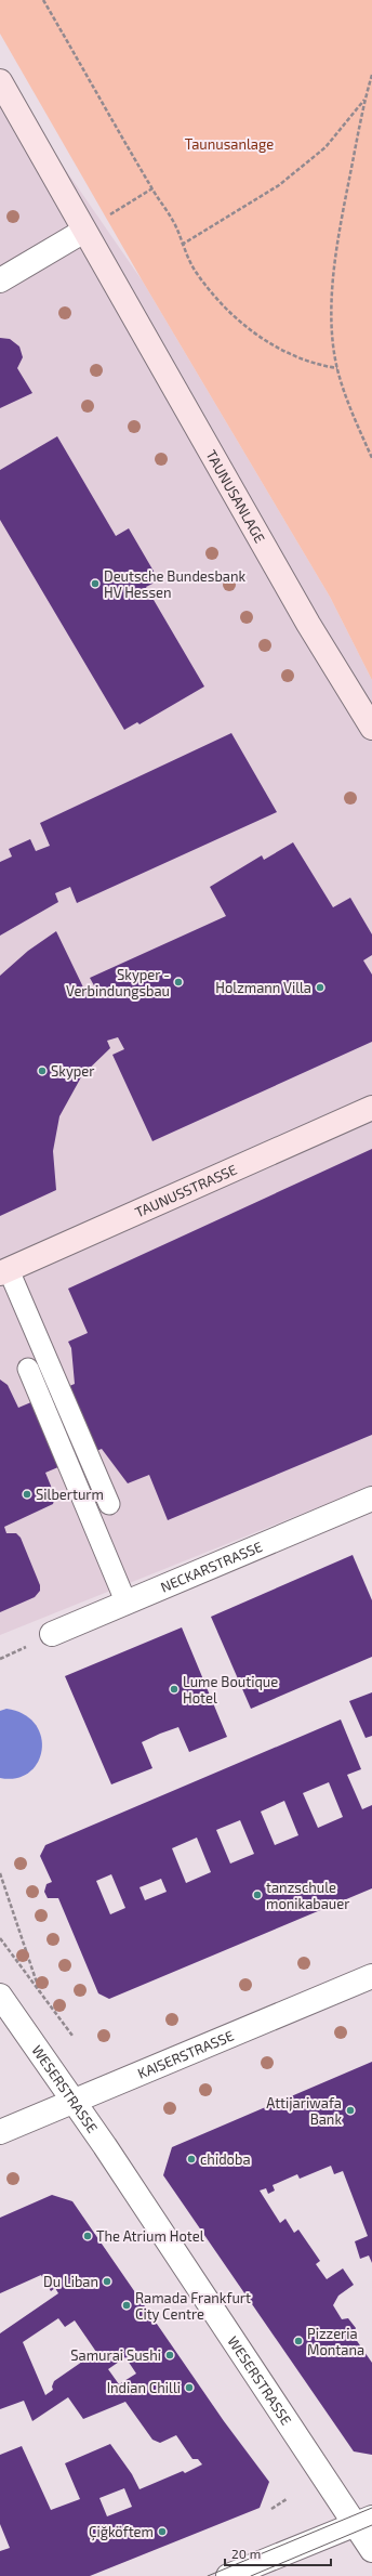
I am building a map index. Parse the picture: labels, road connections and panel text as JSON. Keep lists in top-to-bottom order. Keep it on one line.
{"streets":{"main road":["TAUNUSANLAGE","TAUNUSSTRASSE"],"street":["NECKARSTRASSE","KAISERSTRASSE","WESERSTRASSE"]},"crossings":[["KAISERSTRASSE","WESERSTRASSE"]],"parks":["Taunusanlage"],"places":["Deutsche Bundesbank HV Hessen","Skyper - Verbindungsbau","Holzmann Villa","Skyper","Silberturm","Lume Boutique Hotel","tanzschule monikabauer","Attijariwafa Bank","chidoba","The Atrium Hotel","Du Liban","Ramada Frankfurt City Centre","Pizzeria Montana","Samurai Sushi","Indian Chilli","Çiğköftem"],"scale_bar":"20 m"}
